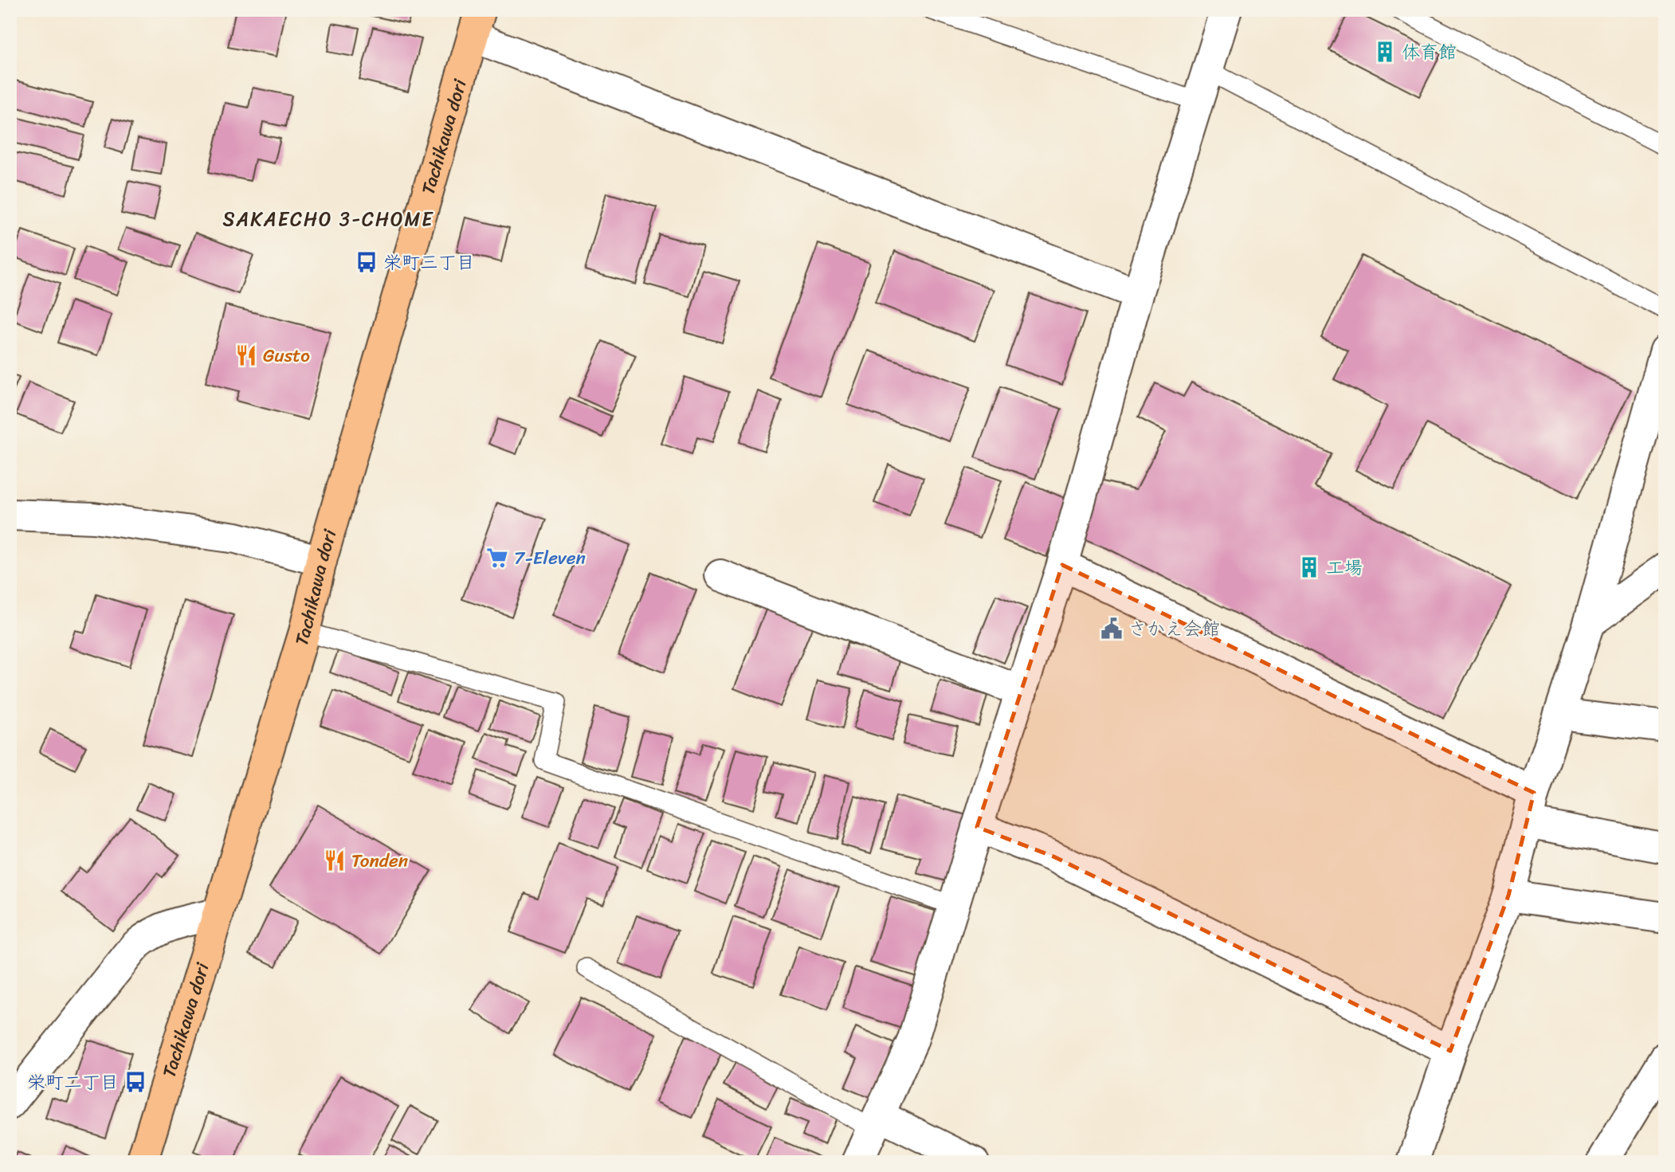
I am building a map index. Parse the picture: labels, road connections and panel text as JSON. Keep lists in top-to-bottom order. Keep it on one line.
{"streets":{"main road":["Tachikawa dori"]},"districts":["SAKAECHO 3-CHOME"],"places":{"building":["体育館","工場"],"bus stop":["栄町三丁目","栄町二丁目"],"restaurant":["Gusto","Tonden"],"supermarket":["7-Eleven"],"public building":["さかえ会館"]}}
